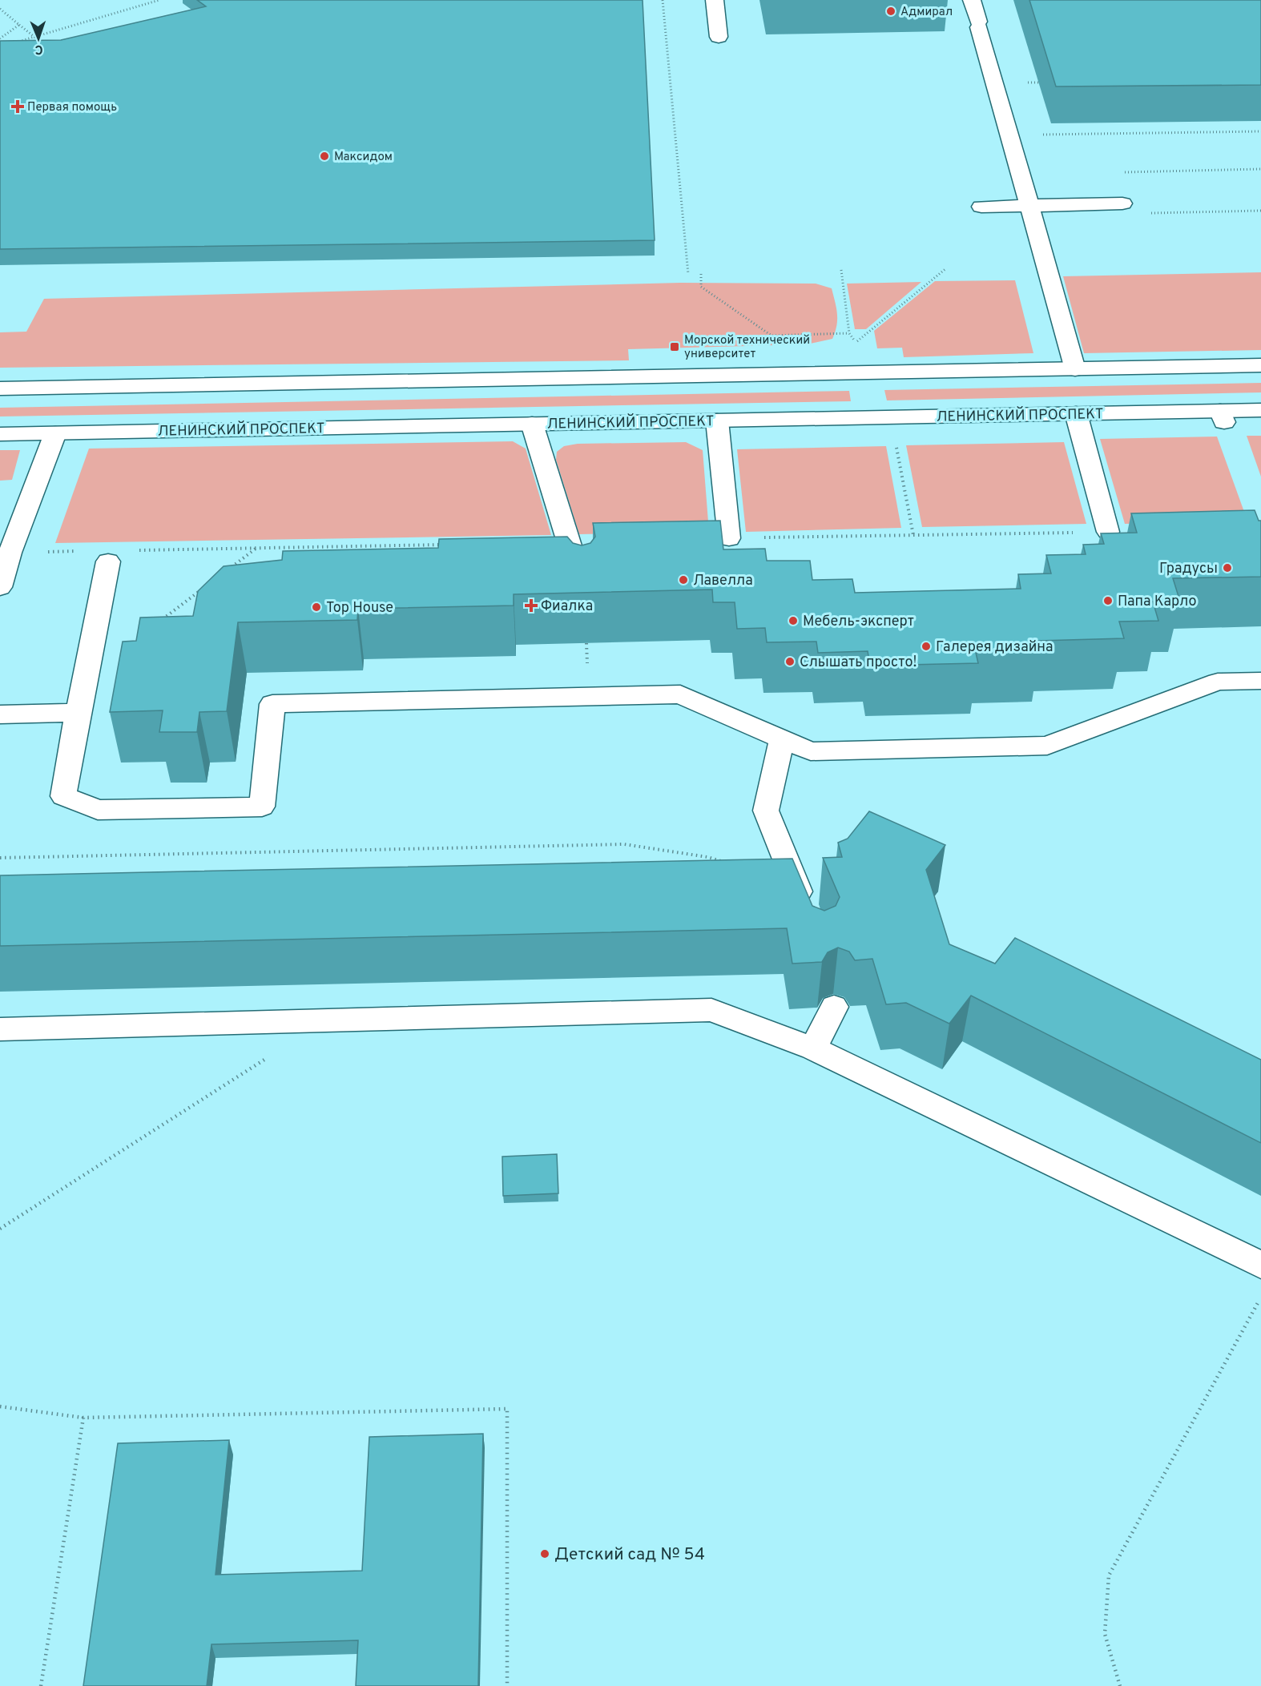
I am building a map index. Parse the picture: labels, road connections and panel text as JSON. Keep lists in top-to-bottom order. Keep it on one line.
{"streets":{"main road":["ЛЕНИНСКИЙ ПРОСПЕКТ"]},"places":{"other":["Адмирал","Максидом","Градусы","Лавелла","Папа Карло","Top House","Мебель-эксперт","Галерея дизайна","Слышать просто!","Детский сад № 54"],"health":["Первая помощь","Фиалка"],"transit":["Морской технический университет"]},"north":"bottom"}
